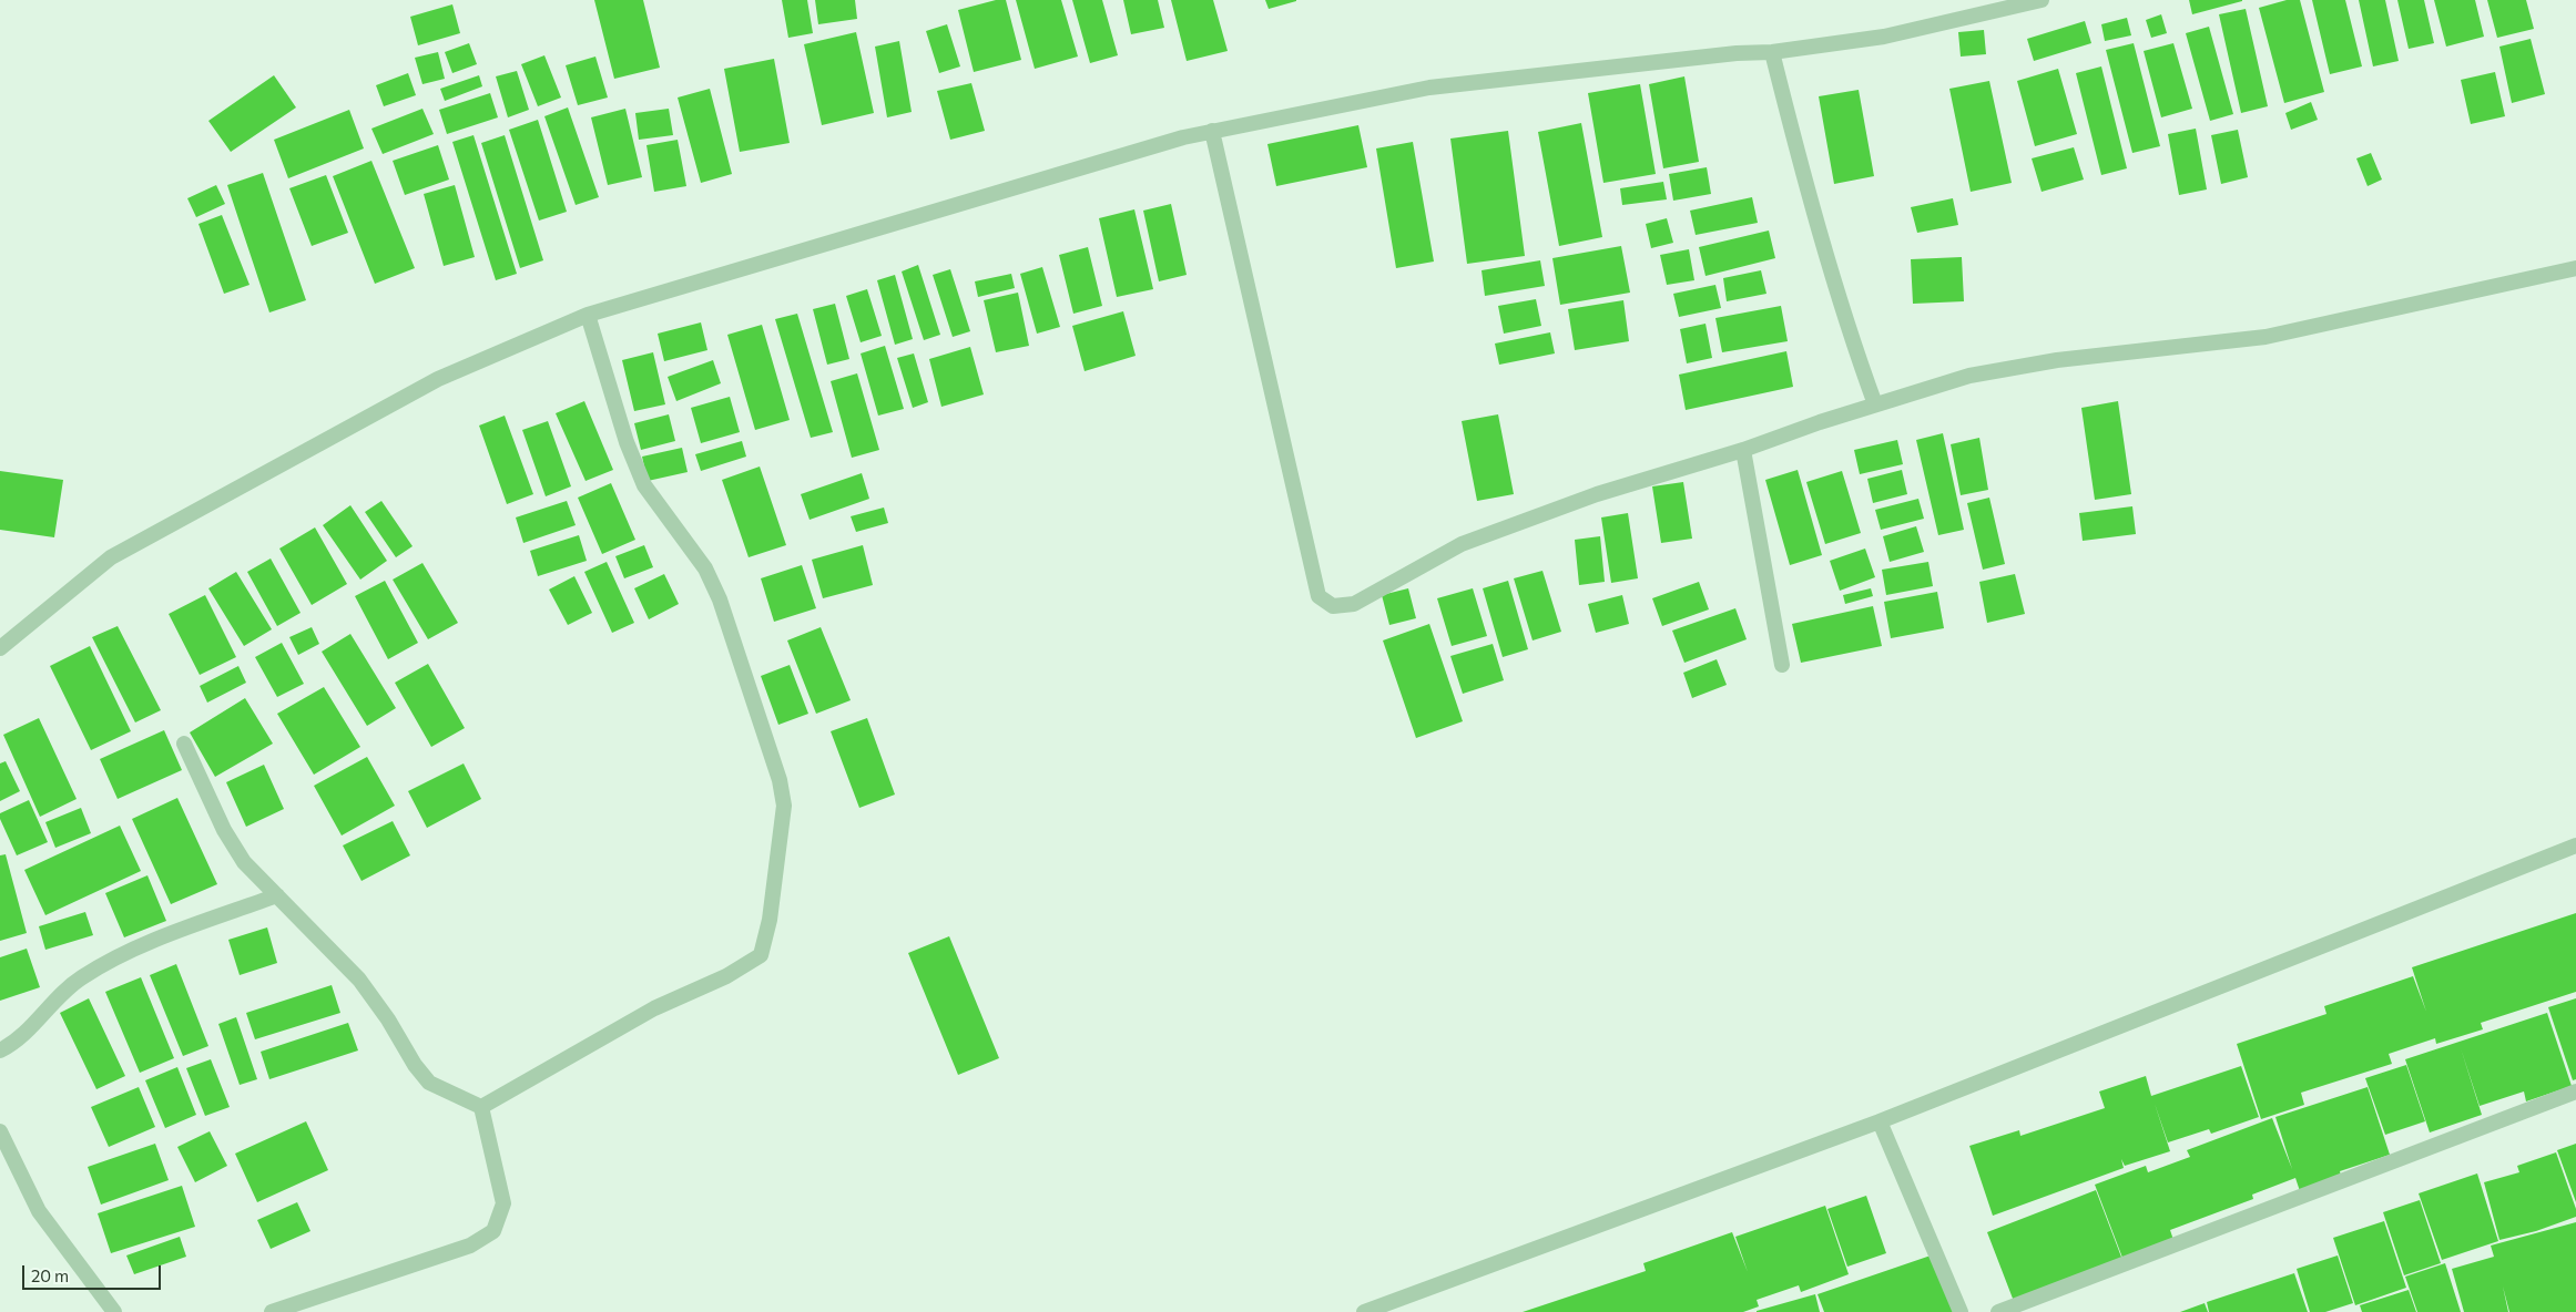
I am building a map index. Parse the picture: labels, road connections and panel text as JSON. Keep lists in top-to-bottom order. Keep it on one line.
{"scale_bar":"20 m"}
